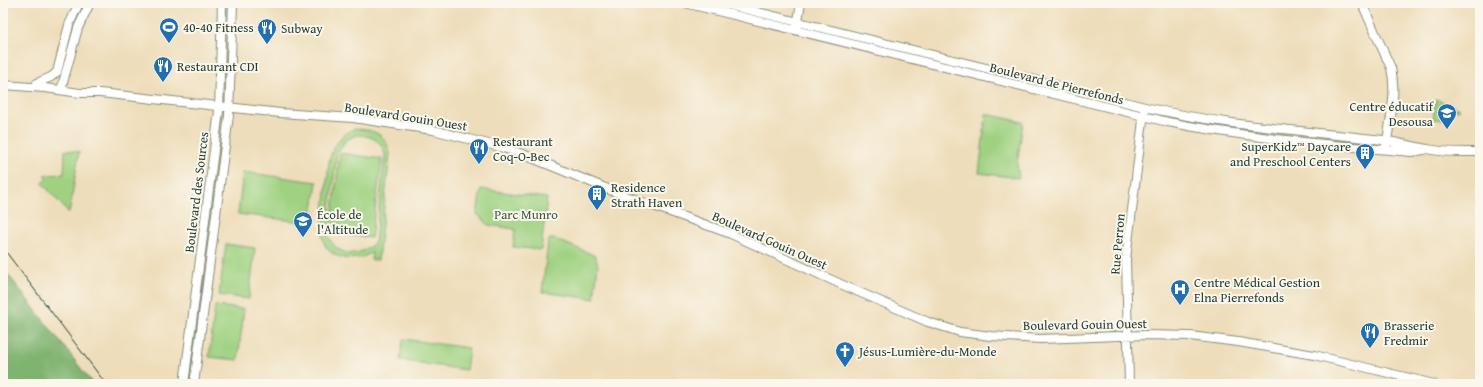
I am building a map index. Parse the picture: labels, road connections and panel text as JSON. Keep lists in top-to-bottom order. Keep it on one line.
{"streets":{"street":["Boulevard de Pierrefonds","Boulevard Gouin Ouest","Boulevard des Sources","Rue Perron"]},"crossings":[["Boulevard de Pierrefonds","Rue Perron"],["Boulevard Gouin Ouest","Boulevard des Sources"],["Boulevard Gouin Ouest","Rue Perron"]],"parks":["Parc Munro"],"places":{"sports":["40-40 Fitness"],"restaurant":["Subway","Restaurant CDI","Restaurant Coq-O-Bec","Brasserie Fredmir"],"school or university":["Centre éducatif Desousa","École de l'Altitude"],"building":["SuperKidz™ Daycare and Preschool Centers","Residence Strath Haven"],"hospital":["Centre Médical Gestion Elna Pierrefonds"],"church":["Jésus-Lumière-du-Monde"]}}
